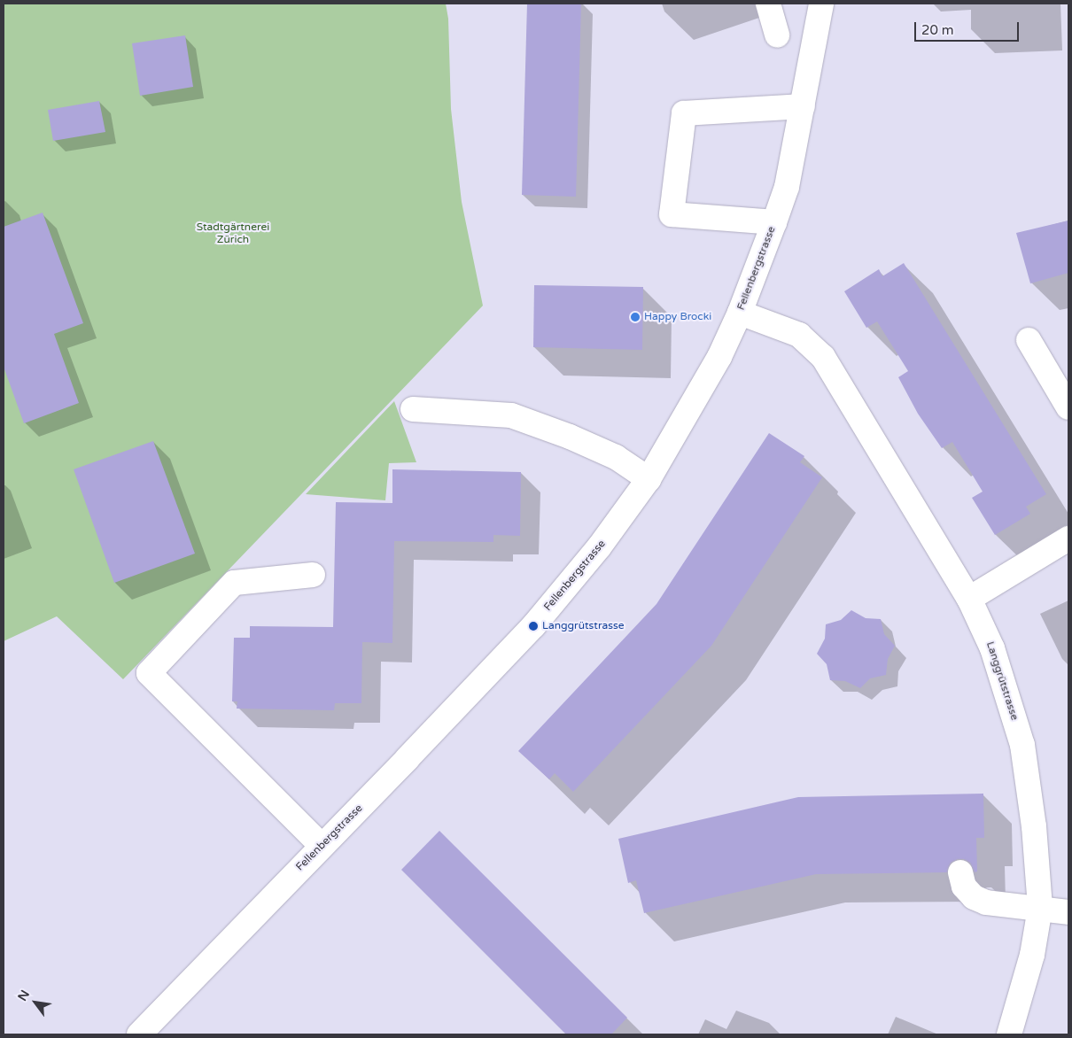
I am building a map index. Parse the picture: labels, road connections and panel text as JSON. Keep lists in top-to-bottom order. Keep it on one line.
{"streets":{"street":["Fellenbergstrasse","Langgrütstrasse"]},"crossings":[["Fellenbergstrasse","Langgrütstrasse"]],"parks":["Stadtgärtnerei Zürich"],"places":["Happy Brocki","Langgrütstrasse"],"scale_bar":"20 m","north":"top left"}
